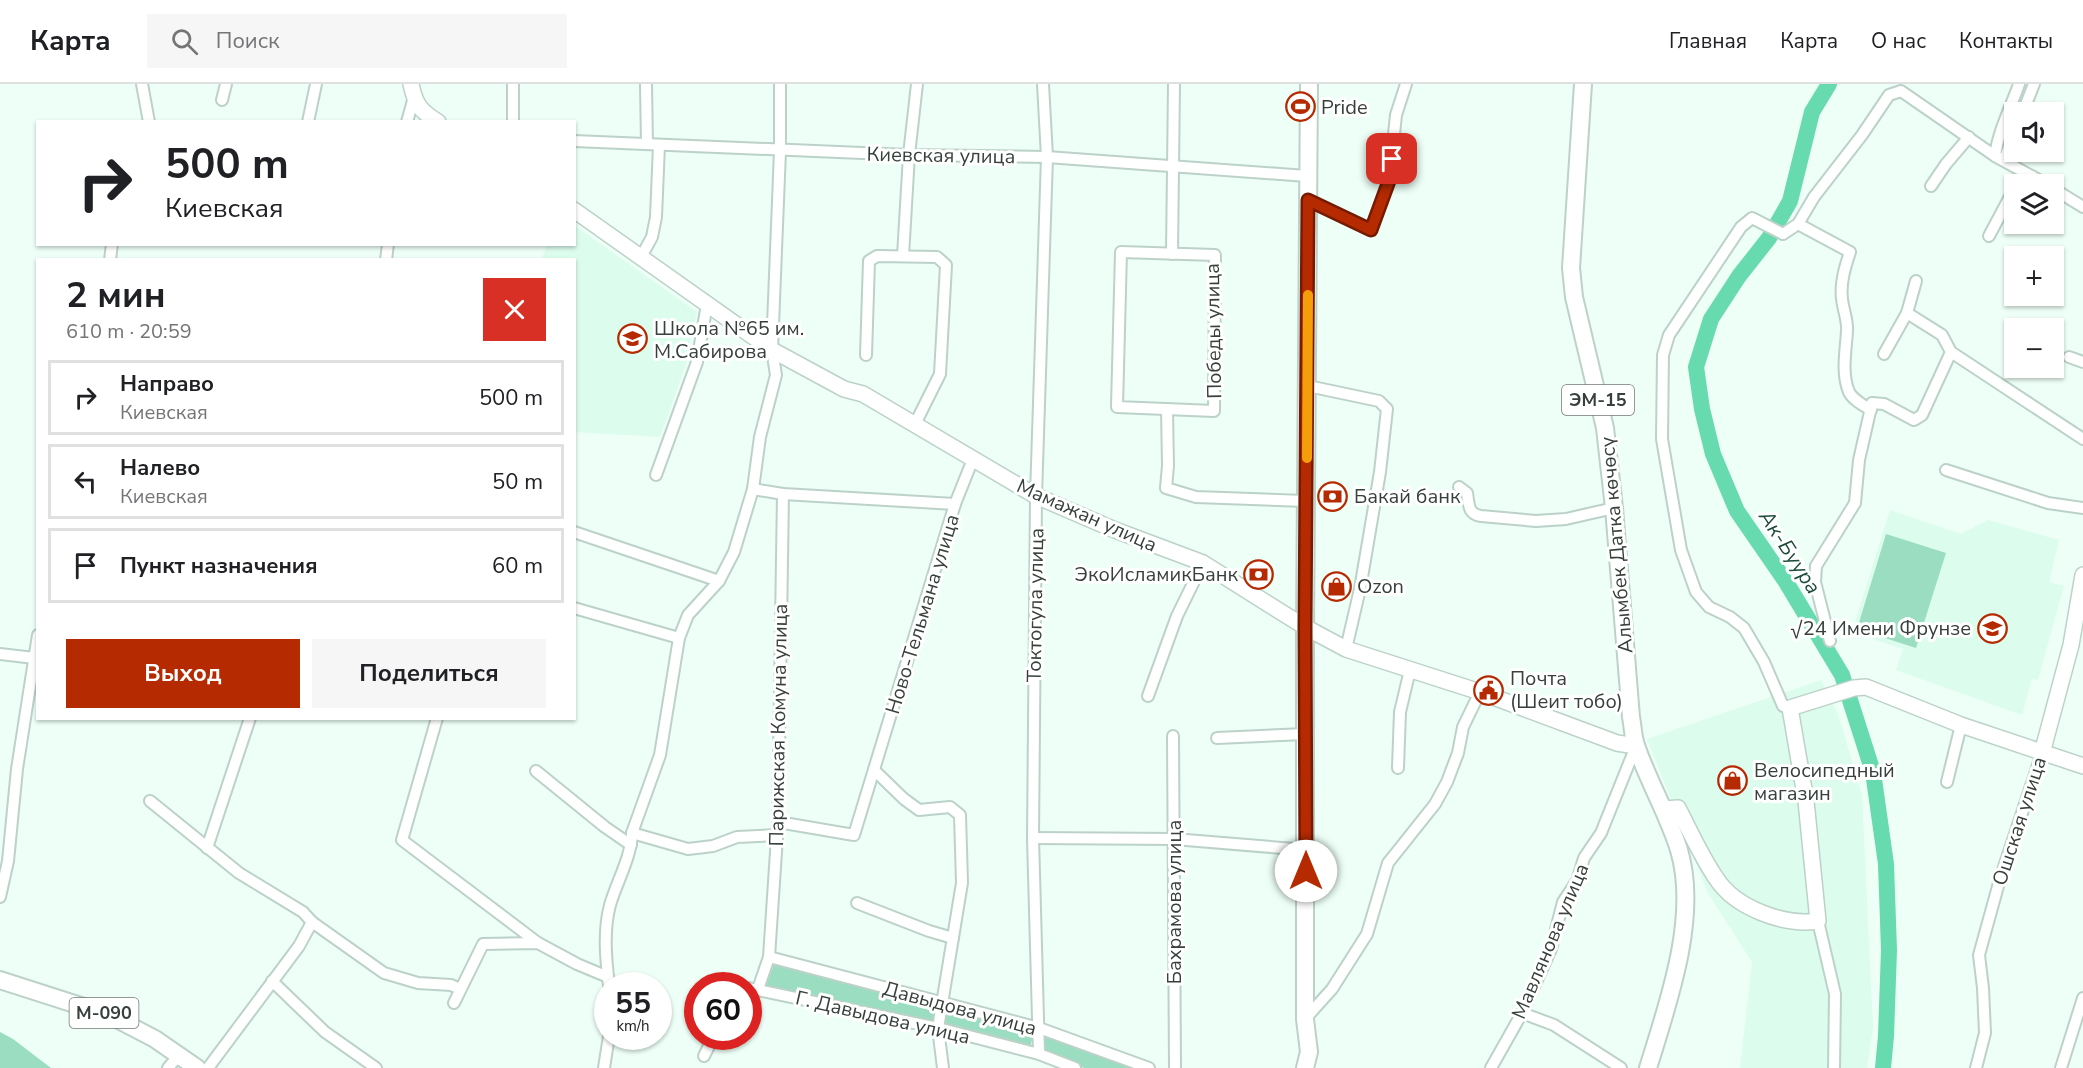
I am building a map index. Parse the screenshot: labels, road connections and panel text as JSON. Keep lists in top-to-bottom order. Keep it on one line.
{"streets":{"main road":["ЭМ-15","Алымбек Датка көчөсү","М-090"],"street":["Киевская улица","Победы улица","Мамажан улица","Токтогула улица","Ново-Тельмана улица","Парижская Комуна улица","Ошская улица","Бахрамова улица","Мавлянова улица","Давыдова улица","Г. Давыдова улица"]},"crossings":[["Киевская улица","Токтогула улица"],["Мамажан улица","Алымбек Датка көчөсү"],["Мамажан улица","Токтогула улица"],["Мамажан улица","Ново-Тельмана улица"],["Мамажан улица","Мавлянова улица"],["Алымбек Датка көчөсү","Мавлянова улица"],["Токтогула улица","Давыдова улица"],["Токтогула улица","Г. Давыдова улица"],["Ново-Тельмана улица","Парижская Комуна улица"],["Парижская Комуна улица","Давыдова улица"]],"water":["Ак-Буура"],"places":{"sports":["Pride"],"school or university":["Школа №65 им. М.Сабирова","√24 Имени Фрунзе"],"bank":["Бакай банк","ЭкоИсламикБанк"],"shop":["Ozon","Велосипедный магазин"],"public building":["Почта (Шеит тобо)"]},"page":{"header":"Карта","search":"Поиск","nav":["Главная","Карта","О нас","Контакты"],"map_buttons":["+","−"],"turn":["500 m","Киевская"],"heading":["2 мин","610 m · 20:59"],"list":[{"name":"Направо","note":"Киевская","value":"500 m"},{"name":"Налево","note":"Киевская","value":"50 m"},{"name":"Пункт назначения","value":"60 m"}],"buttons":["Выход","Поделиться"],"speed":"55 km/h","limit":"60"}}
